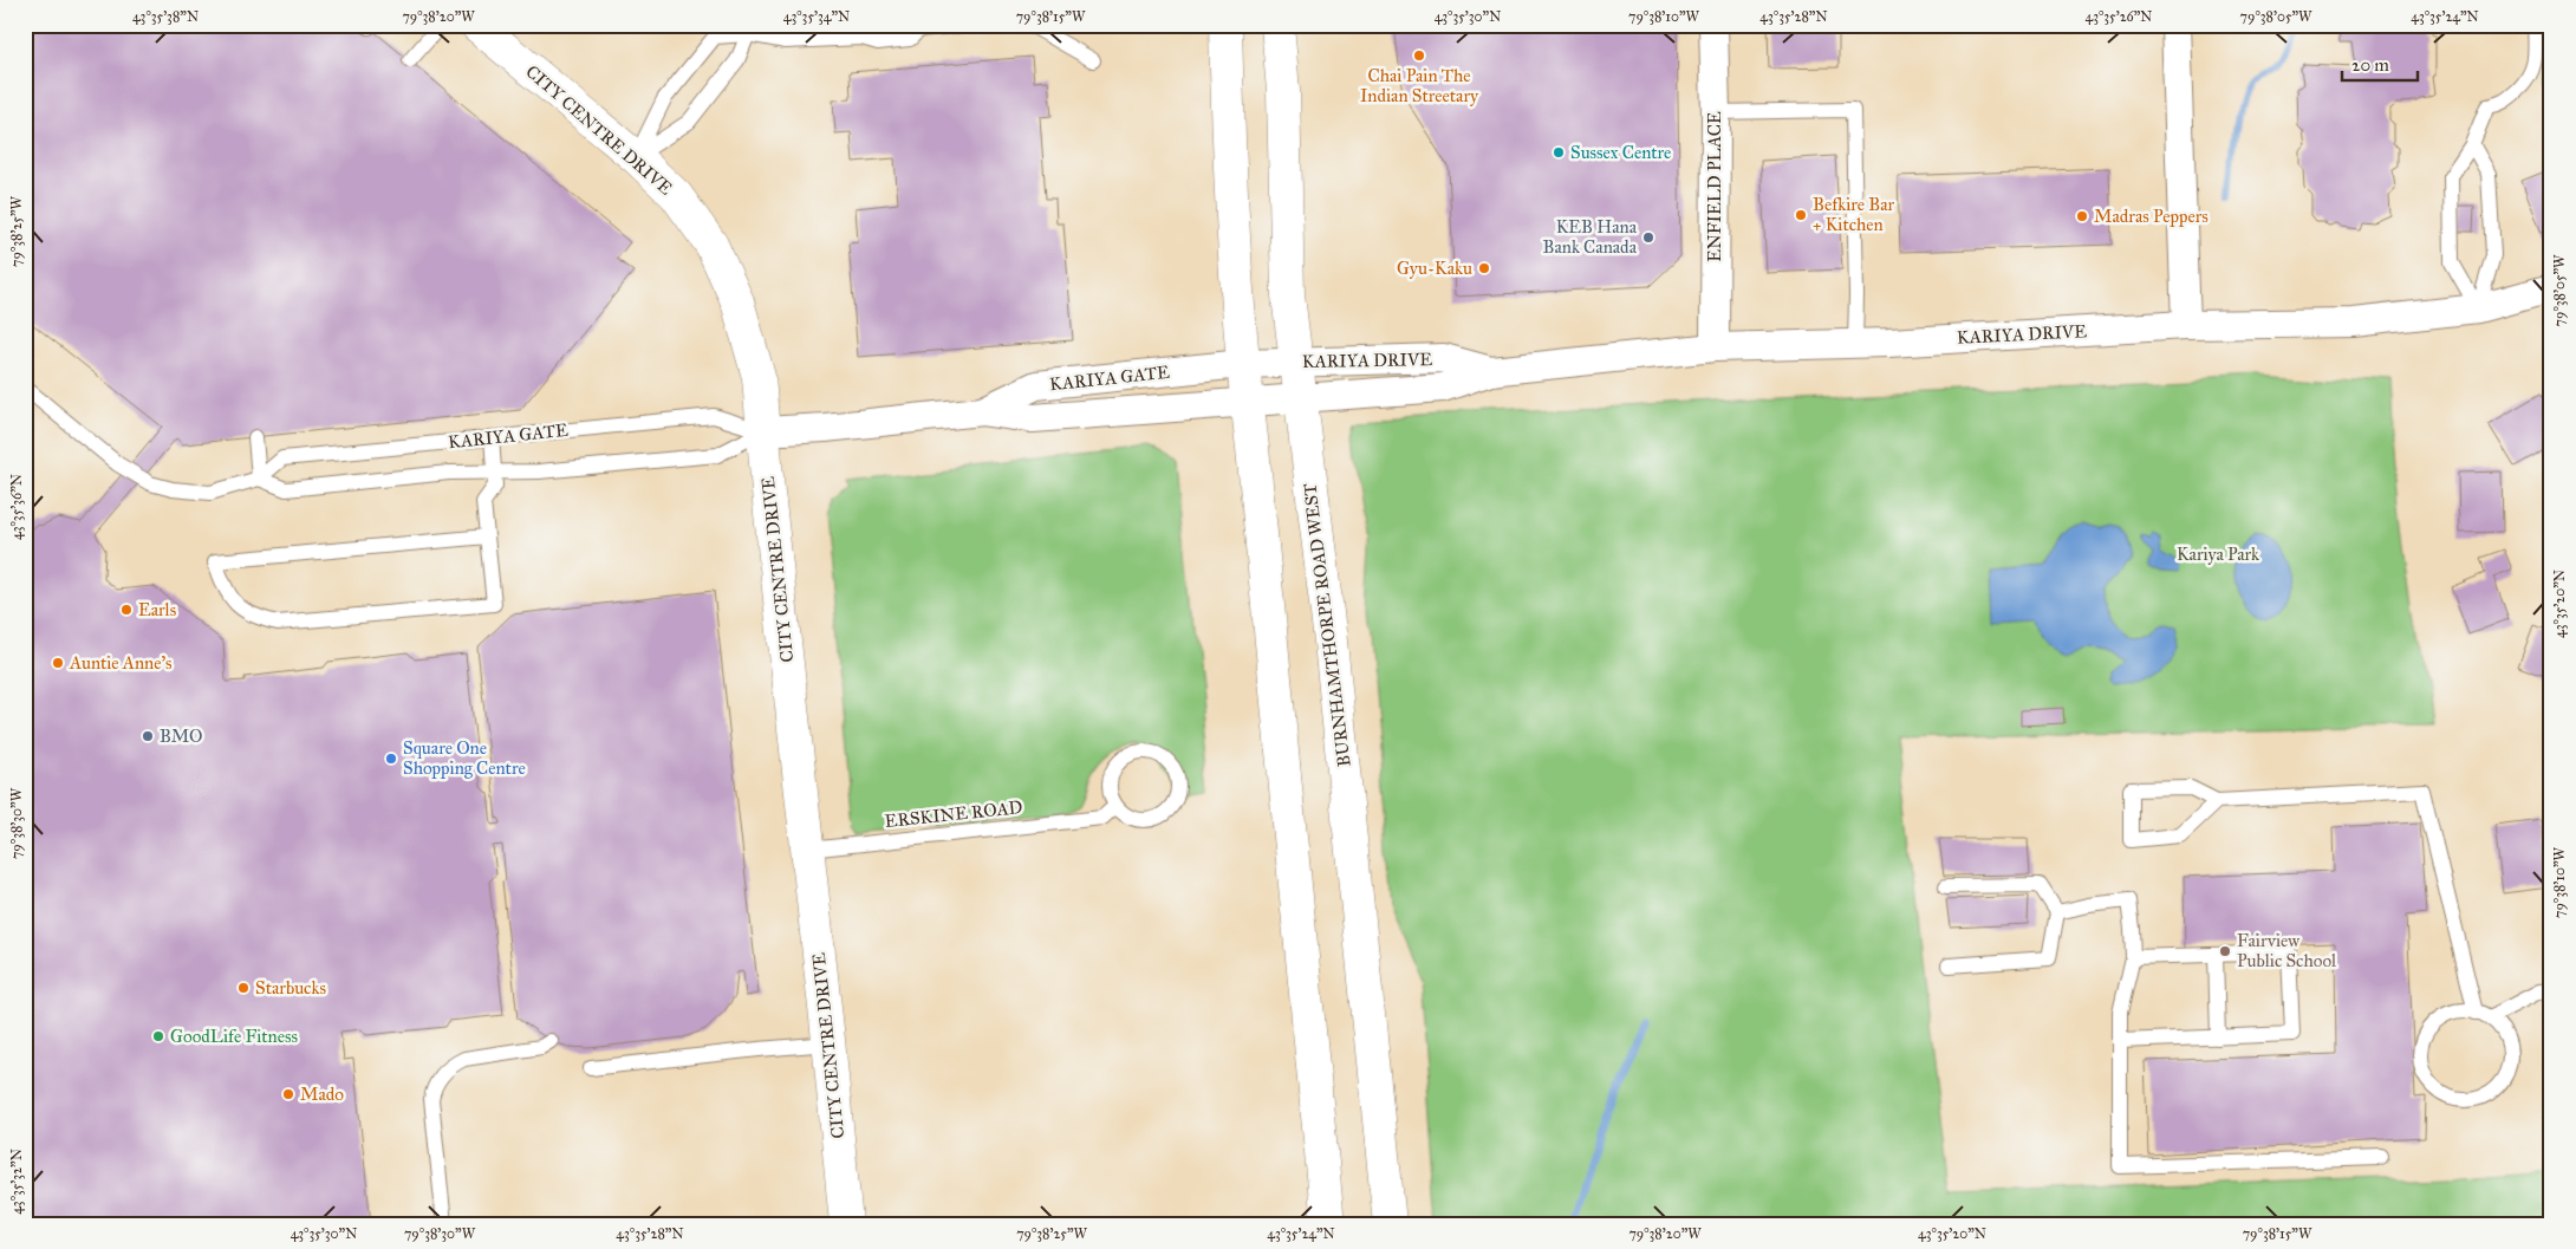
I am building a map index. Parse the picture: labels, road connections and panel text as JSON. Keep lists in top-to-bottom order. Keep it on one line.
{"streets":{"main road":["CITY CENTRE DRIVE","BURNHAMTHORPE ROAD WEST"],"street":["ENFIELD PLACE","KARIYA DRIVE","KARIYA GATE"],"lane":["ERSKINE ROAD"]},"crossings":[["CITY CENTRE DRIVE","KARIYA GATE"],["CITY CENTRE DRIVE","ERSKINE ROAD"],["ENFIELD PLACE","KARIYA DRIVE"],["KARIYA DRIVE","KARIYA GATE"],["KARIYA DRIVE","BURNHAMTHORPE ROAD WEST"]],"parks":["Kariya Park"],"places":["Chai Pain The Indian Streetary","Sussex Centre","Befkire Bar + Kitchen","Madras Peppers","KEB Hana Bank Canada","Gyu-Kaku","Earls","Auntie Anne's","BMO","Square One Shopping Centre","Fairview Public School","Starbucks","GoodLife Fitness","Mado"],"scale_bar":"20 m","coordinates":["43°35'38\"N","79°38'20\"W","43°35'34\"N","79°38'15\"W","43°35'30\"N","79°38'10\"W","43°35'28\"N","43°35'26\"N","79°38'05\"W","43°35'24\"N","79°38'25\"W","43°35'36\"N","43°35'20\"N","79°38'30\"W","43°35'32\"N"]}
